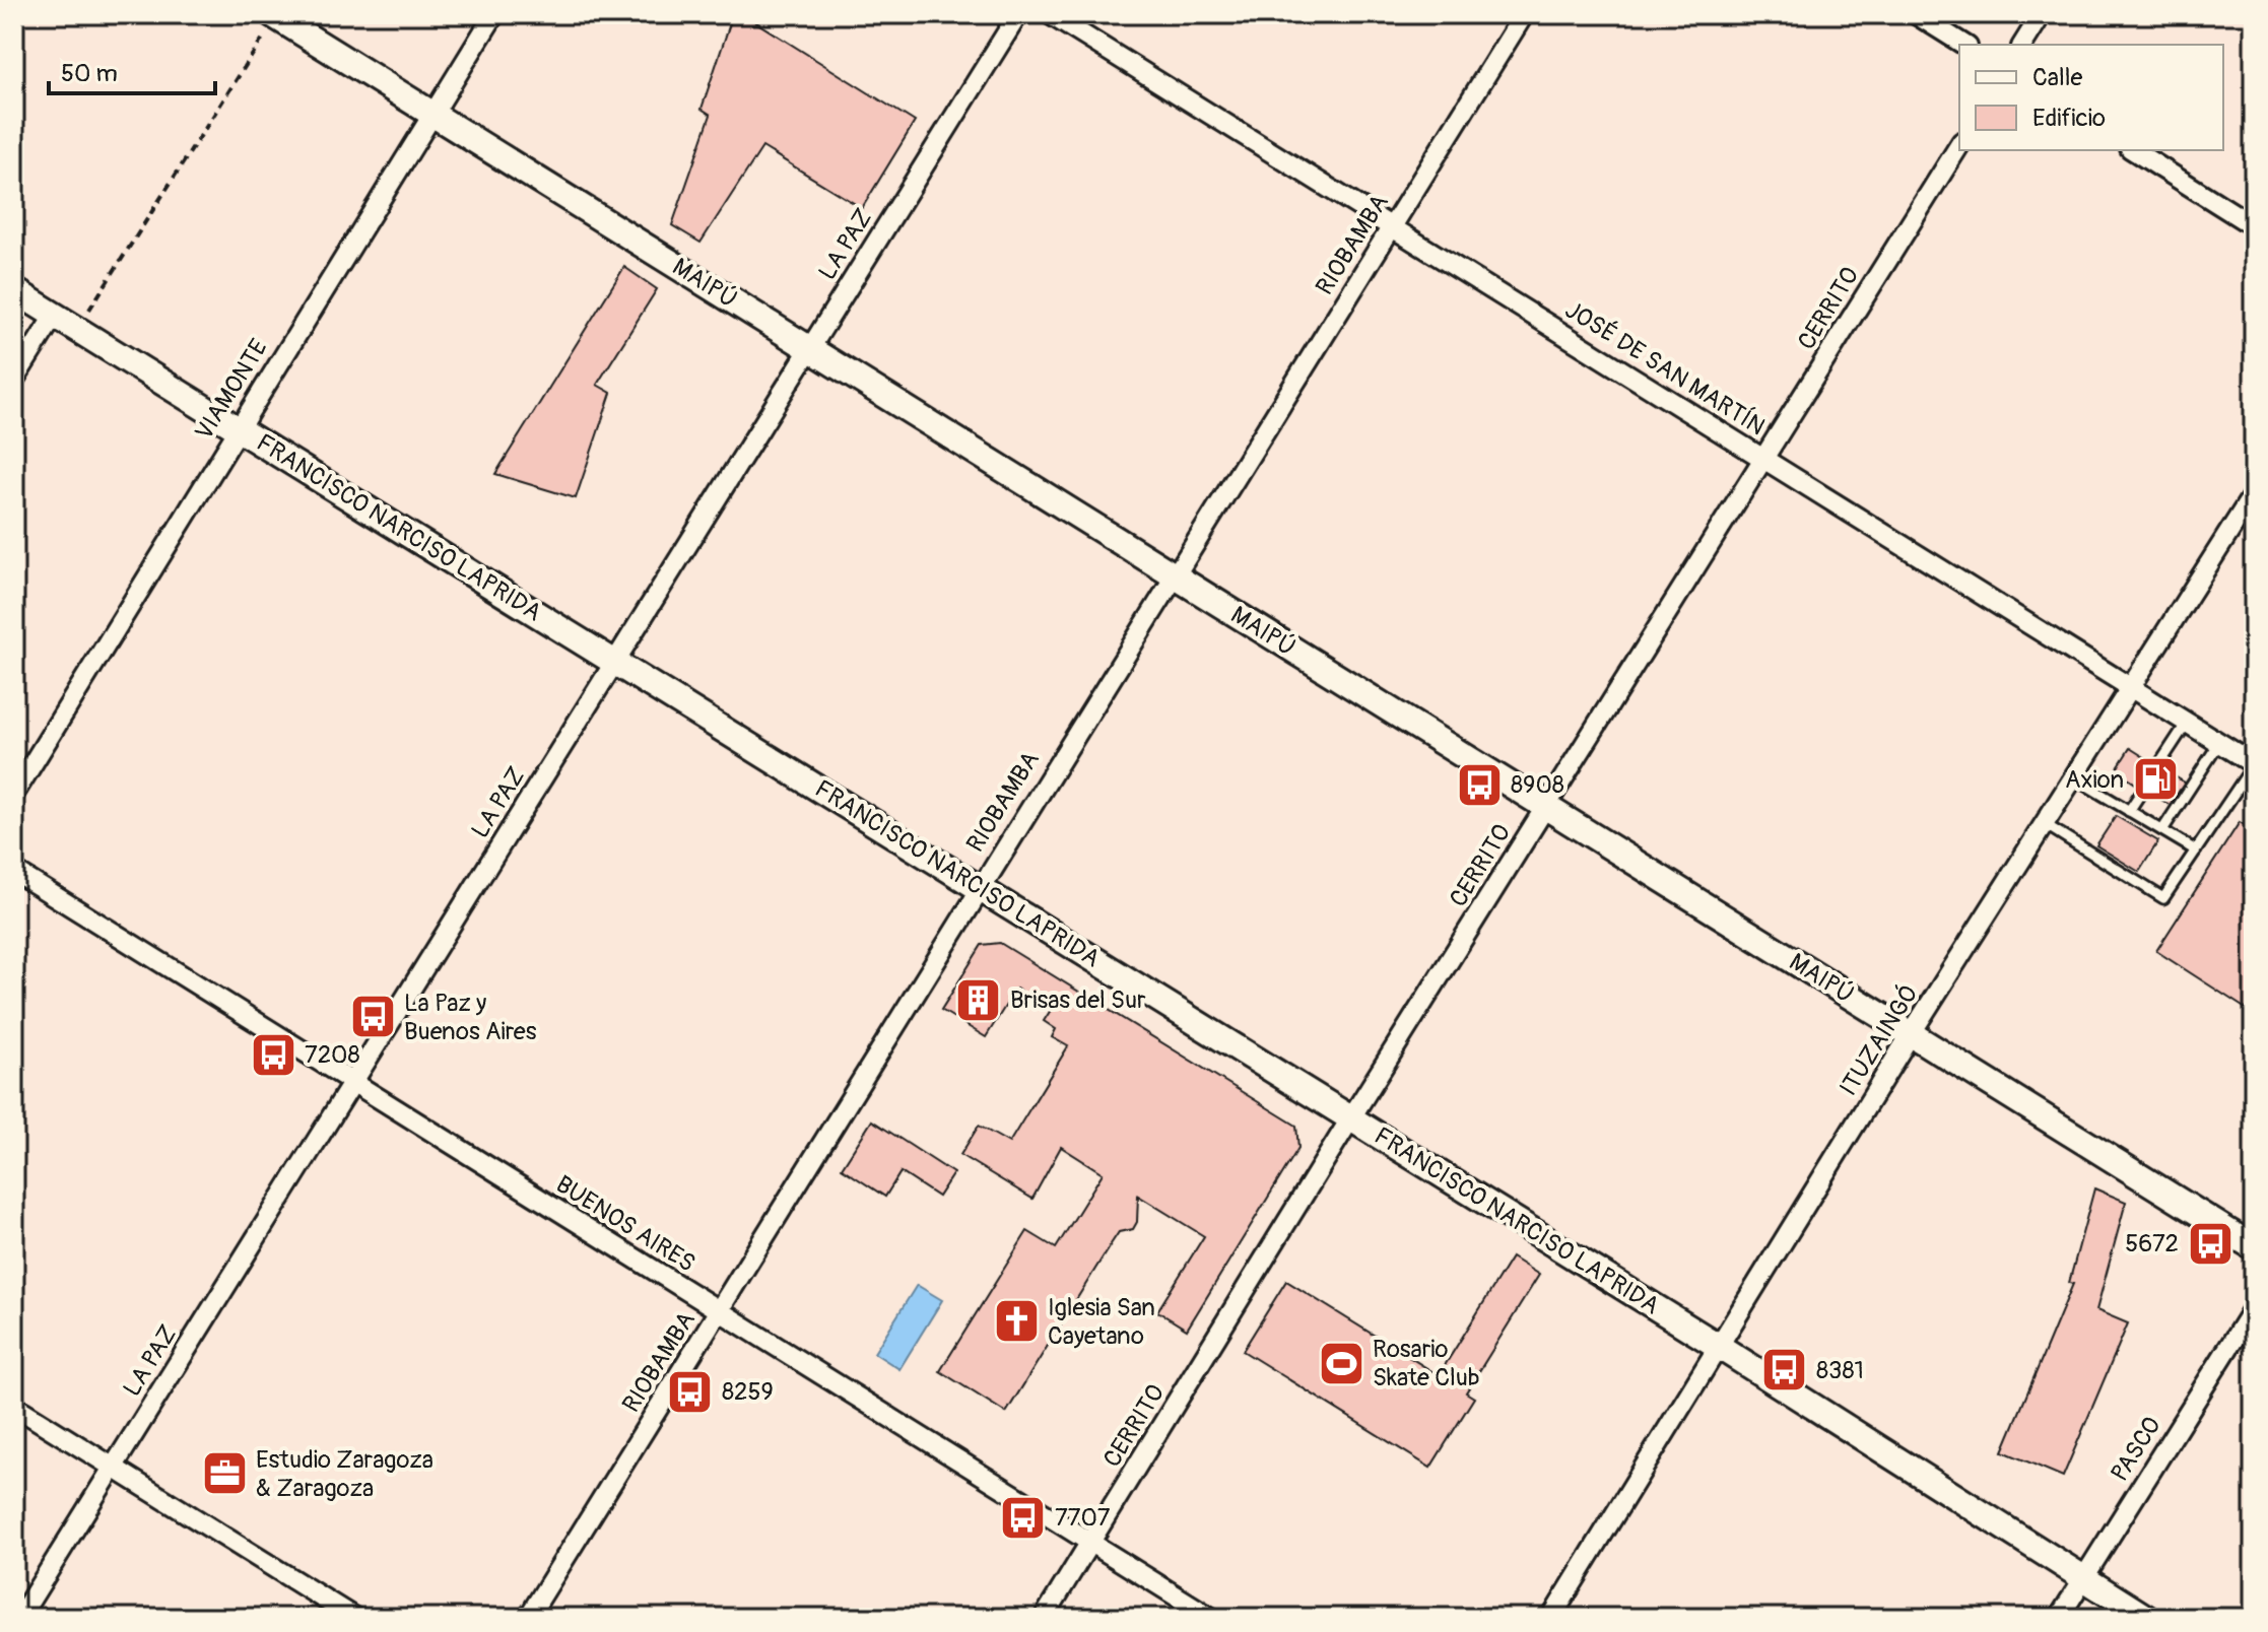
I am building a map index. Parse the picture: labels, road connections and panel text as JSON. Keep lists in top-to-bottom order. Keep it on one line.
{"streets":{"main road":["MAIPÚ","FRANCISCO NARCISO LAPRIDA"],"street":["LA PAZ","RIOBAMBA","CERRITO","JOSÉ DE SAN MARTÍN","VIAMONTE","ITUZAINGÓ","BUENOS AIRES","PASCO"]},"crossings":[["LA PAZ","MAIPÚ"],["LA PAZ","FRANCISCO NARCISO LAPRIDA"],["LA PAZ","BUENOS AIRES"],["RIOBAMBA","MAIPÚ"],["RIOBAMBA","JOSÉ DE SAN MARTÍN"],["RIOBAMBA","FRANCISCO NARCISO LAPRIDA"],["RIOBAMBA","BUENOS AIRES"],["MAIPÚ","CERRITO"],["MAIPÚ","VIAMONTE"],["MAIPÚ","ITUZAINGÓ"],["CERRITO","JOSÉ DE SAN MARTÍN"],["CERRITO","FRANCISCO NARCISO LAPRIDA"],["CERRITO","BUENOS AIRES"],["JOSÉ DE SAN MARTÍN","ITUZAINGÓ"],["VIAMONTE","FRANCISCO NARCISO LAPRIDA"],["FRANCISCO NARCISO LAPRIDA","ITUZAINGÓ"],["FRANCISCO NARCISO LAPRIDA","PASCO"]],"places":{"fuel station":["Axion"],"bus stop":["8908","La Paz y Buenos Aires","7208","5672","8381","8259","7707"],"building":["Brisas del Sur"],"church":["Iglesia San Cayetano"],"sports":["Rosario Skate Club"],"office":["Estudio Zaragoza & Zaragoza"]},"legend":["Calle","Edificio"],"scale_bar":"50 m"}
